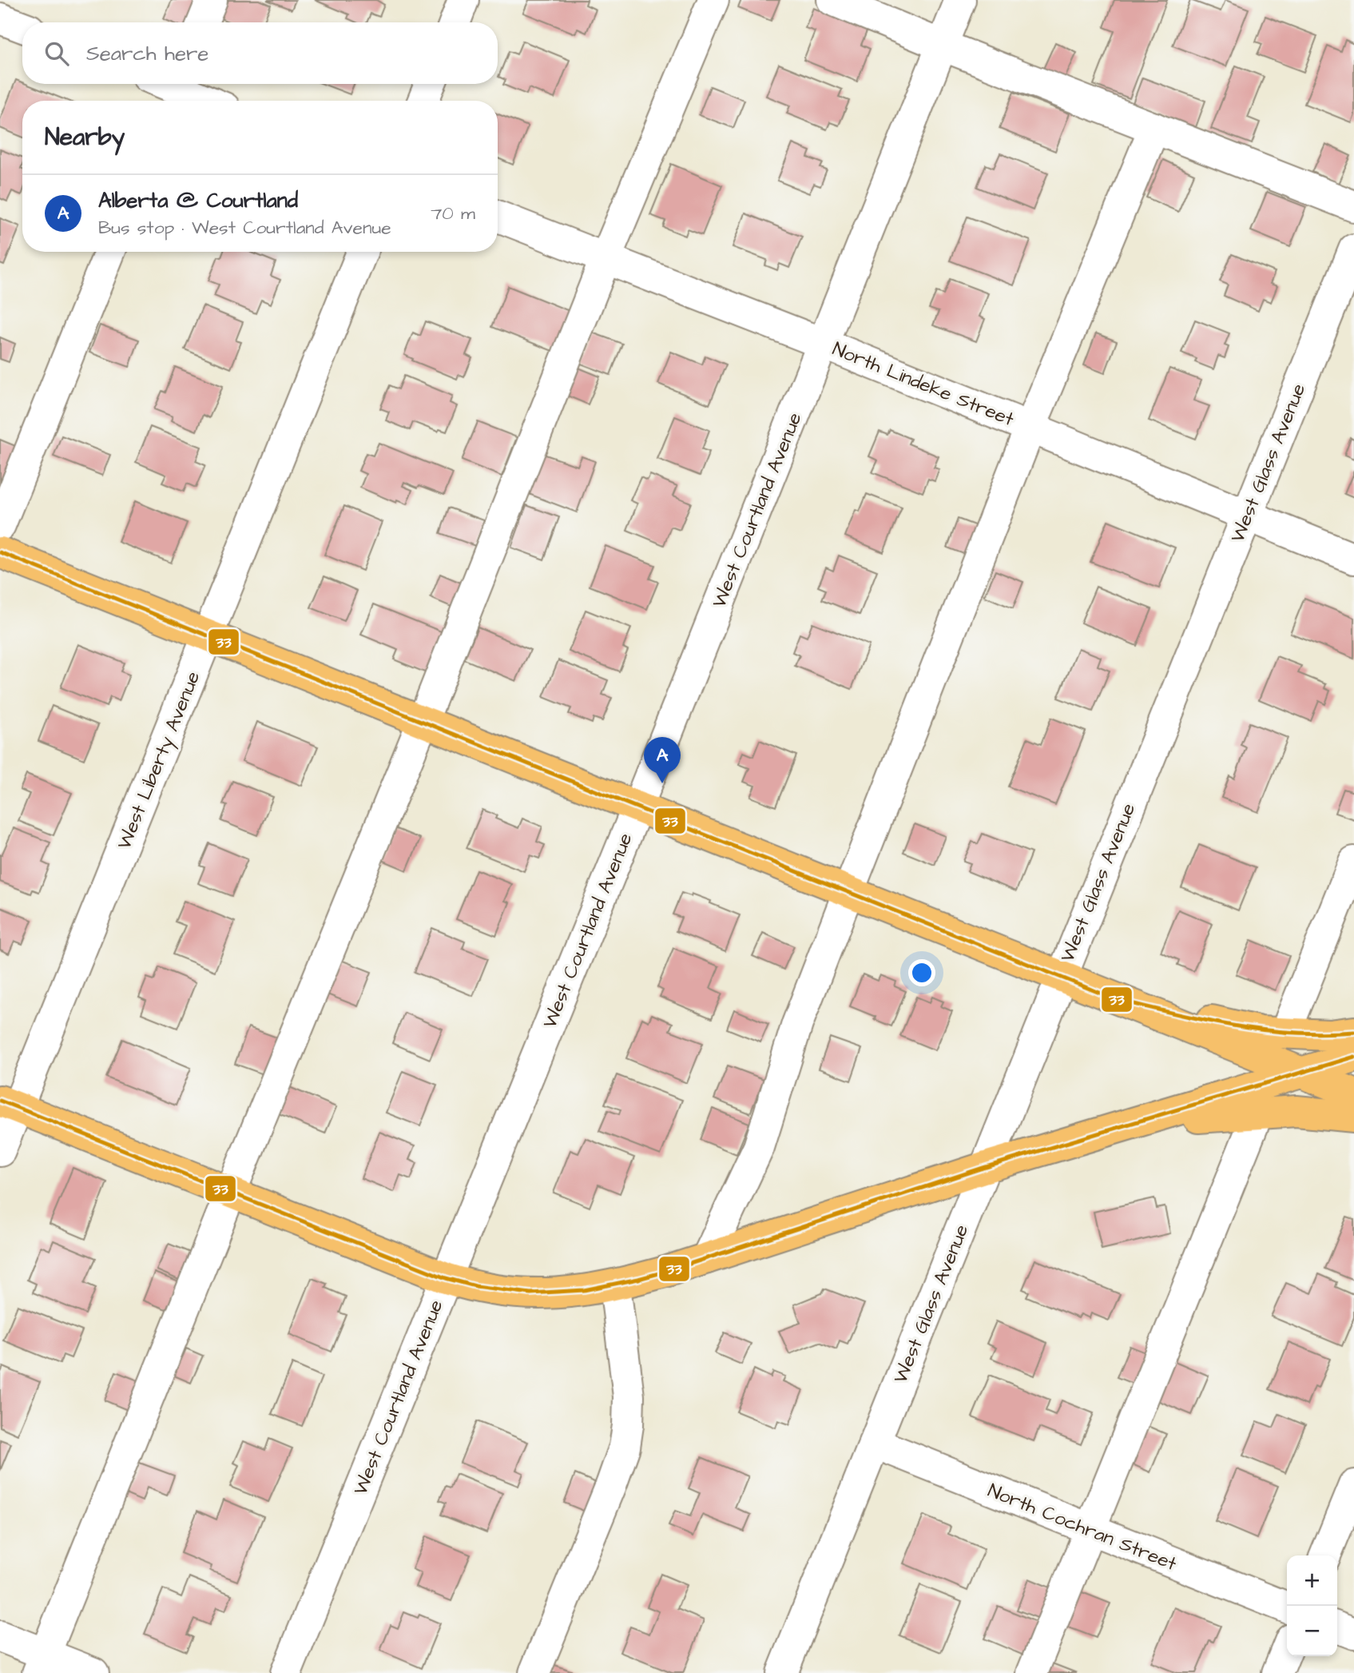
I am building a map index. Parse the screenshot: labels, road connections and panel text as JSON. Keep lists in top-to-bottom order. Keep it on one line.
{"streets":{"street":["North Lindeke Street","West Glass Avenue","West Courtland Avenue","West Liberty Avenue","North Cochran Street"]},"crossings":[["North Lindeke Street","West Glass Avenue"],["North Lindeke Street","West Courtland Avenue"],["West Glass Avenue","North Cochran Street"]],"lines":["transit line 33"],"page":{"search":"Search here","heading":"Nearby","list":[{"mark":"A","name":"Alberta @ Courtland","note":"Bus stop · West Courtland Avenue","value":"70 m"}],"pins":"A","map_buttons":["+","−"]}}
